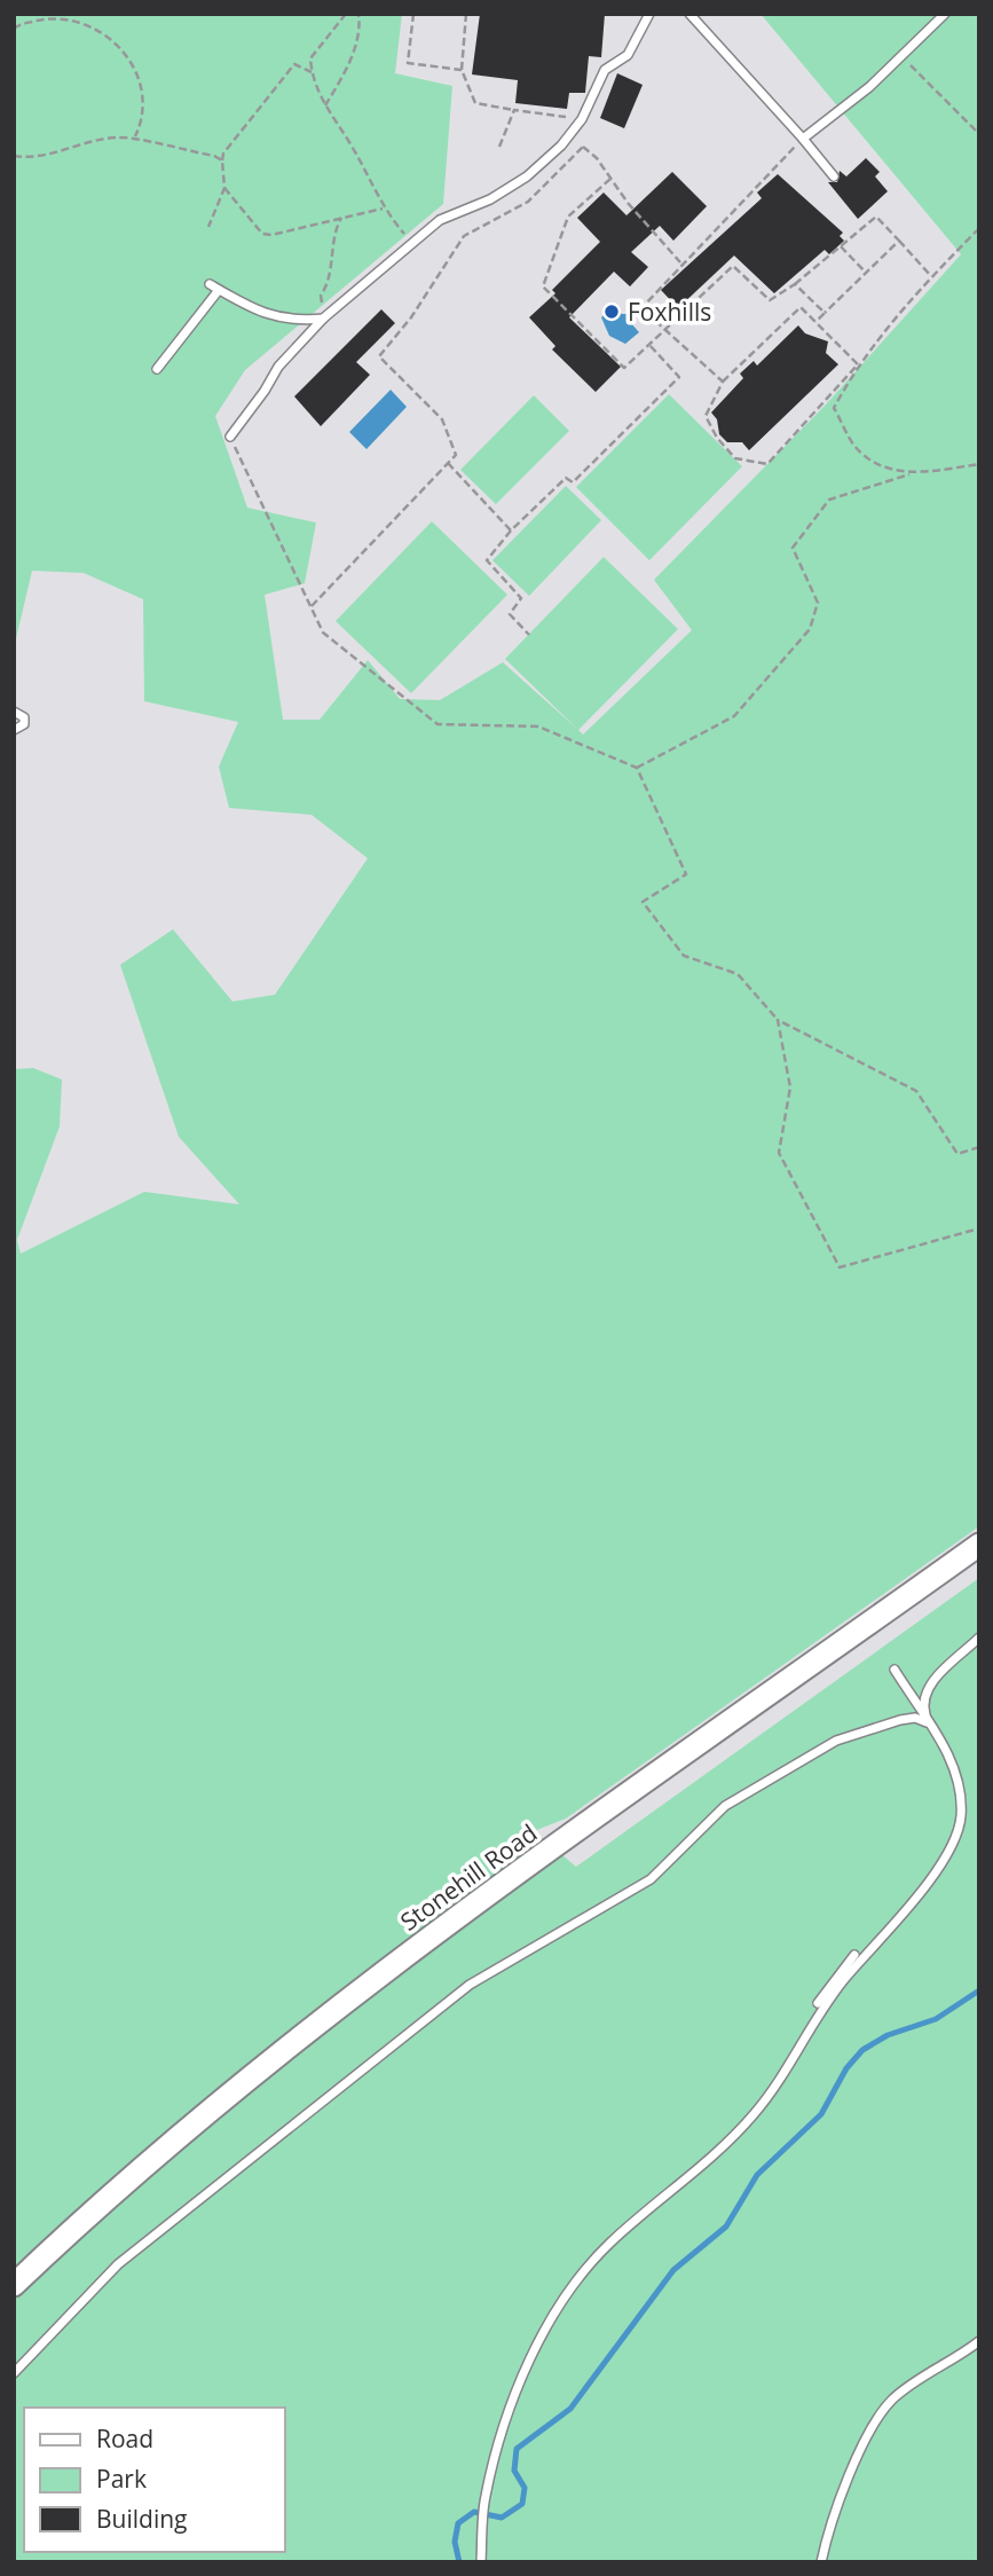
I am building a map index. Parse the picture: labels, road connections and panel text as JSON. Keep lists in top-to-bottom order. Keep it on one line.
{"streets":{"street":["Stonehill Road"]},"places":["Foxhills"],"legend":["Road","Park","Building"]}
